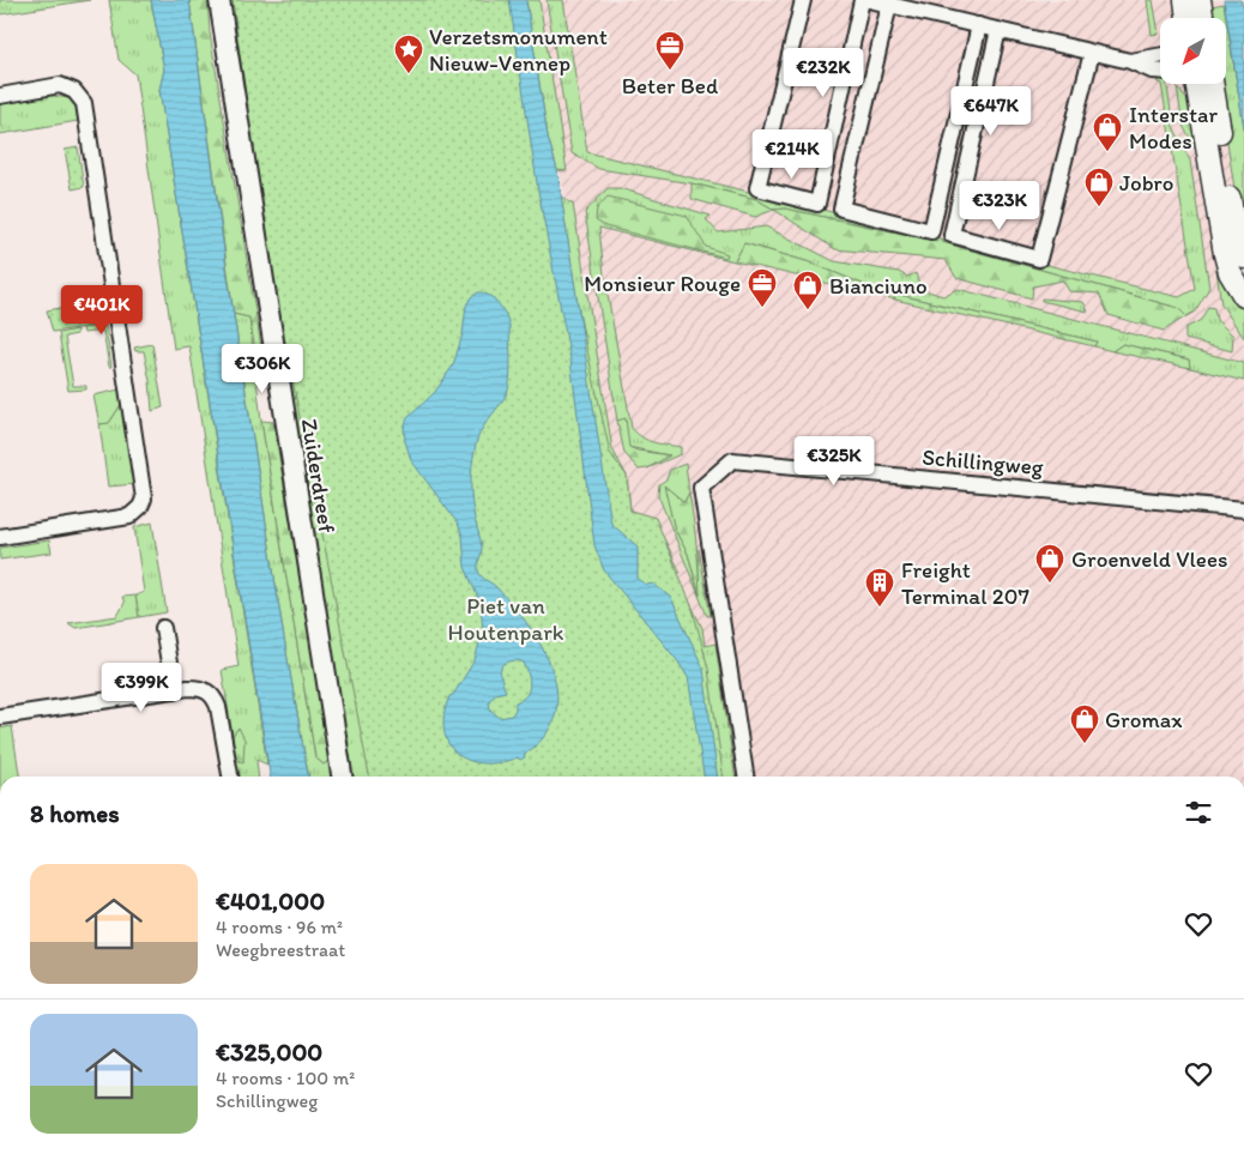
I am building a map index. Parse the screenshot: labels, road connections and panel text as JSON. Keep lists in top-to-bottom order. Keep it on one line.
{"streets":{"street":["Schillingweg","Zuiderdreef"]},"parks":["Piet van Houtenpark"],"places":{"office":["Beter Bed","Monsieur Rouge"],"place":["Verzetsmonument Nieuw-Vennep"],"shop":["Interstar Modes","Jobro","Bianciuno","Groenveld Vlees","Gromax"],"building":["Freight Terminal 207"]},"north":"bottom left","page":{"price":["€232K","€647K","€214K","€323K","€401K","€306K","€325K","€399K"],"heading":"8 homes","list":[{"name":"€401,000","note":"4 rooms · 96 m² · Weegbreestraat"},{"name":"€325,000","note":"4 rooms · 100 m² · Schillingweg"}]}}
